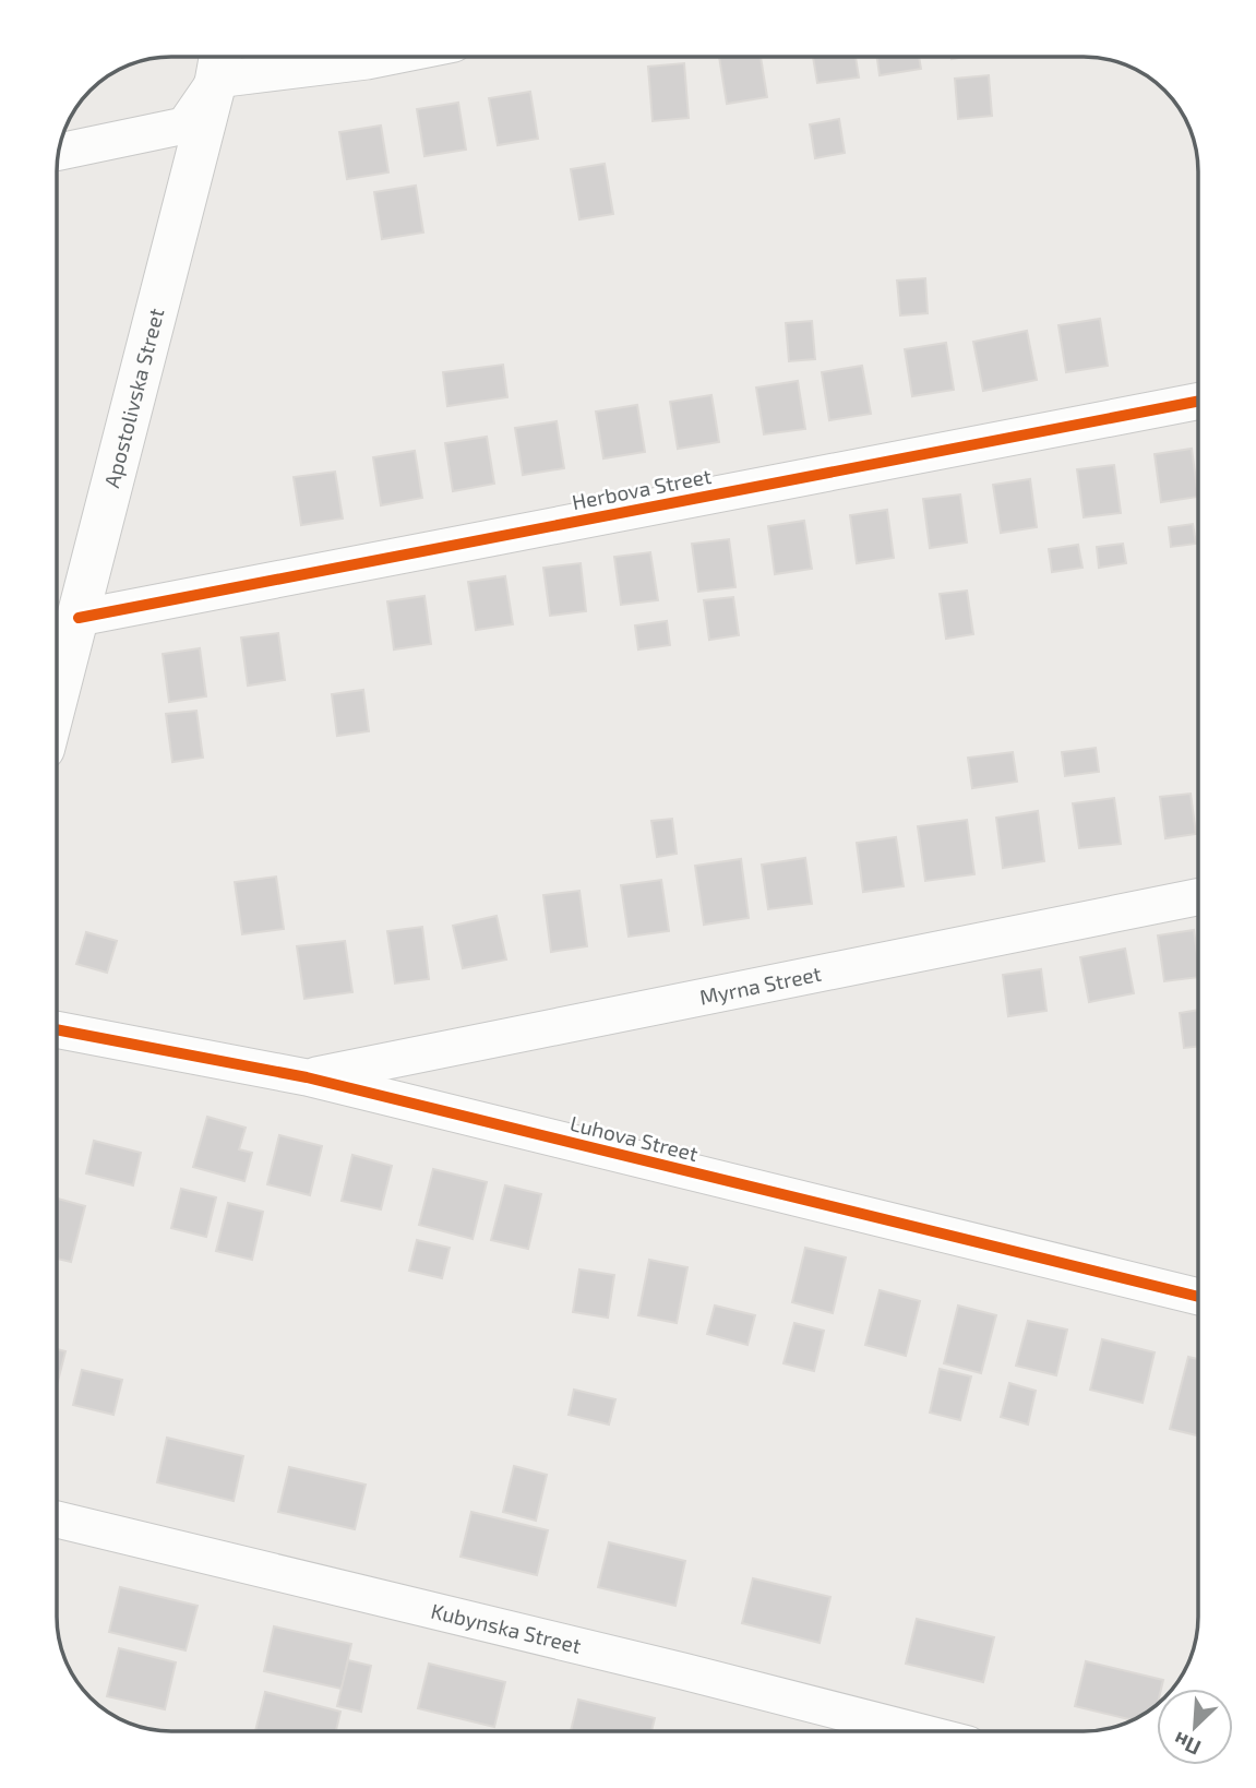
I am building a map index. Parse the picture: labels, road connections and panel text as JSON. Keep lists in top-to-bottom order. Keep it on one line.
{"streets":{"street":["Apostolivska Street","Herbova Street","Myrna Street","Luhova Street","Kubynska Street"]},"crossings":[["Apostolivska Street","Herbova Street"],["Myrna Street","Luhova Street"]],"north":"bottom left"}
